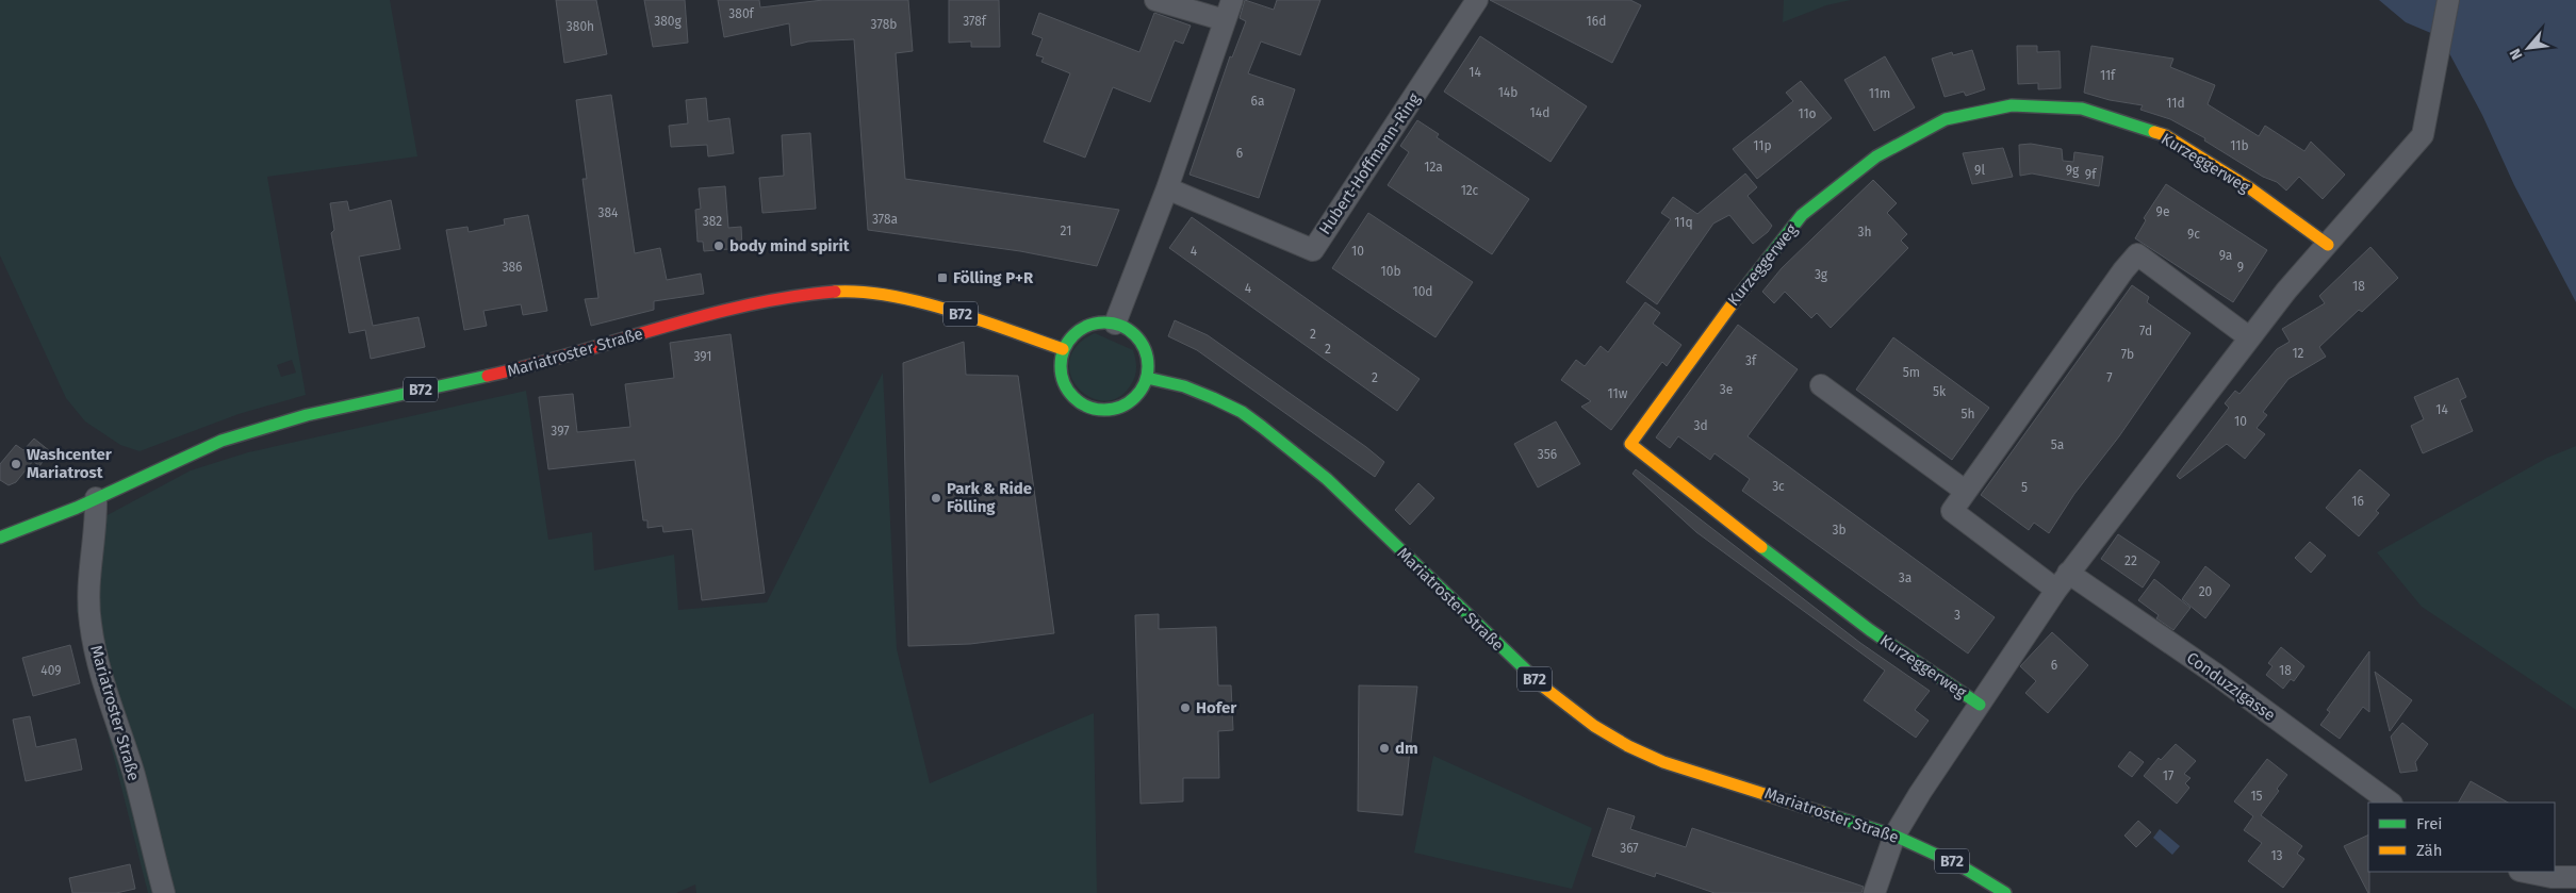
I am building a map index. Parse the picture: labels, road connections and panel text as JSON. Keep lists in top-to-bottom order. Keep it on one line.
{"streets":{"main road":["Kurzeggerweg","B72","Mariatroster Straße"],"street":["Hubert-Hoffmann-Ring","Conduzzigasse"]},"crossings":[["Kurzeggerweg","Mariatroster Straße"],["Kurzeggerweg","Conduzzigasse"]],"places":{"other":["body mind spirit","Washcenter Mariatrost","Park & Ride Fölling","Hofer","dm"],"transit":["Fölling P+R"]},"house_numbers":["380f","380g","378f","16d","378b","380h","14","11f","14b","11m","6a","11d","14d","11o","11p","11b","6","12a","9l","9g","9f","12c","9e","384","378a","382","11q","21","3h","9c","4","10","9a","386","9","10b","3g","18","4","10d","7d","2","2","12","7b","391","3f","5m","2","7","3e","5k","11w","14","5h","10","3d","397","5a","356","3c","5","16","3b","22","3a","20","3","6","409","18","17","15","367","13"],"legend":["Frei","Zäh"],"north":"bottom left"}
